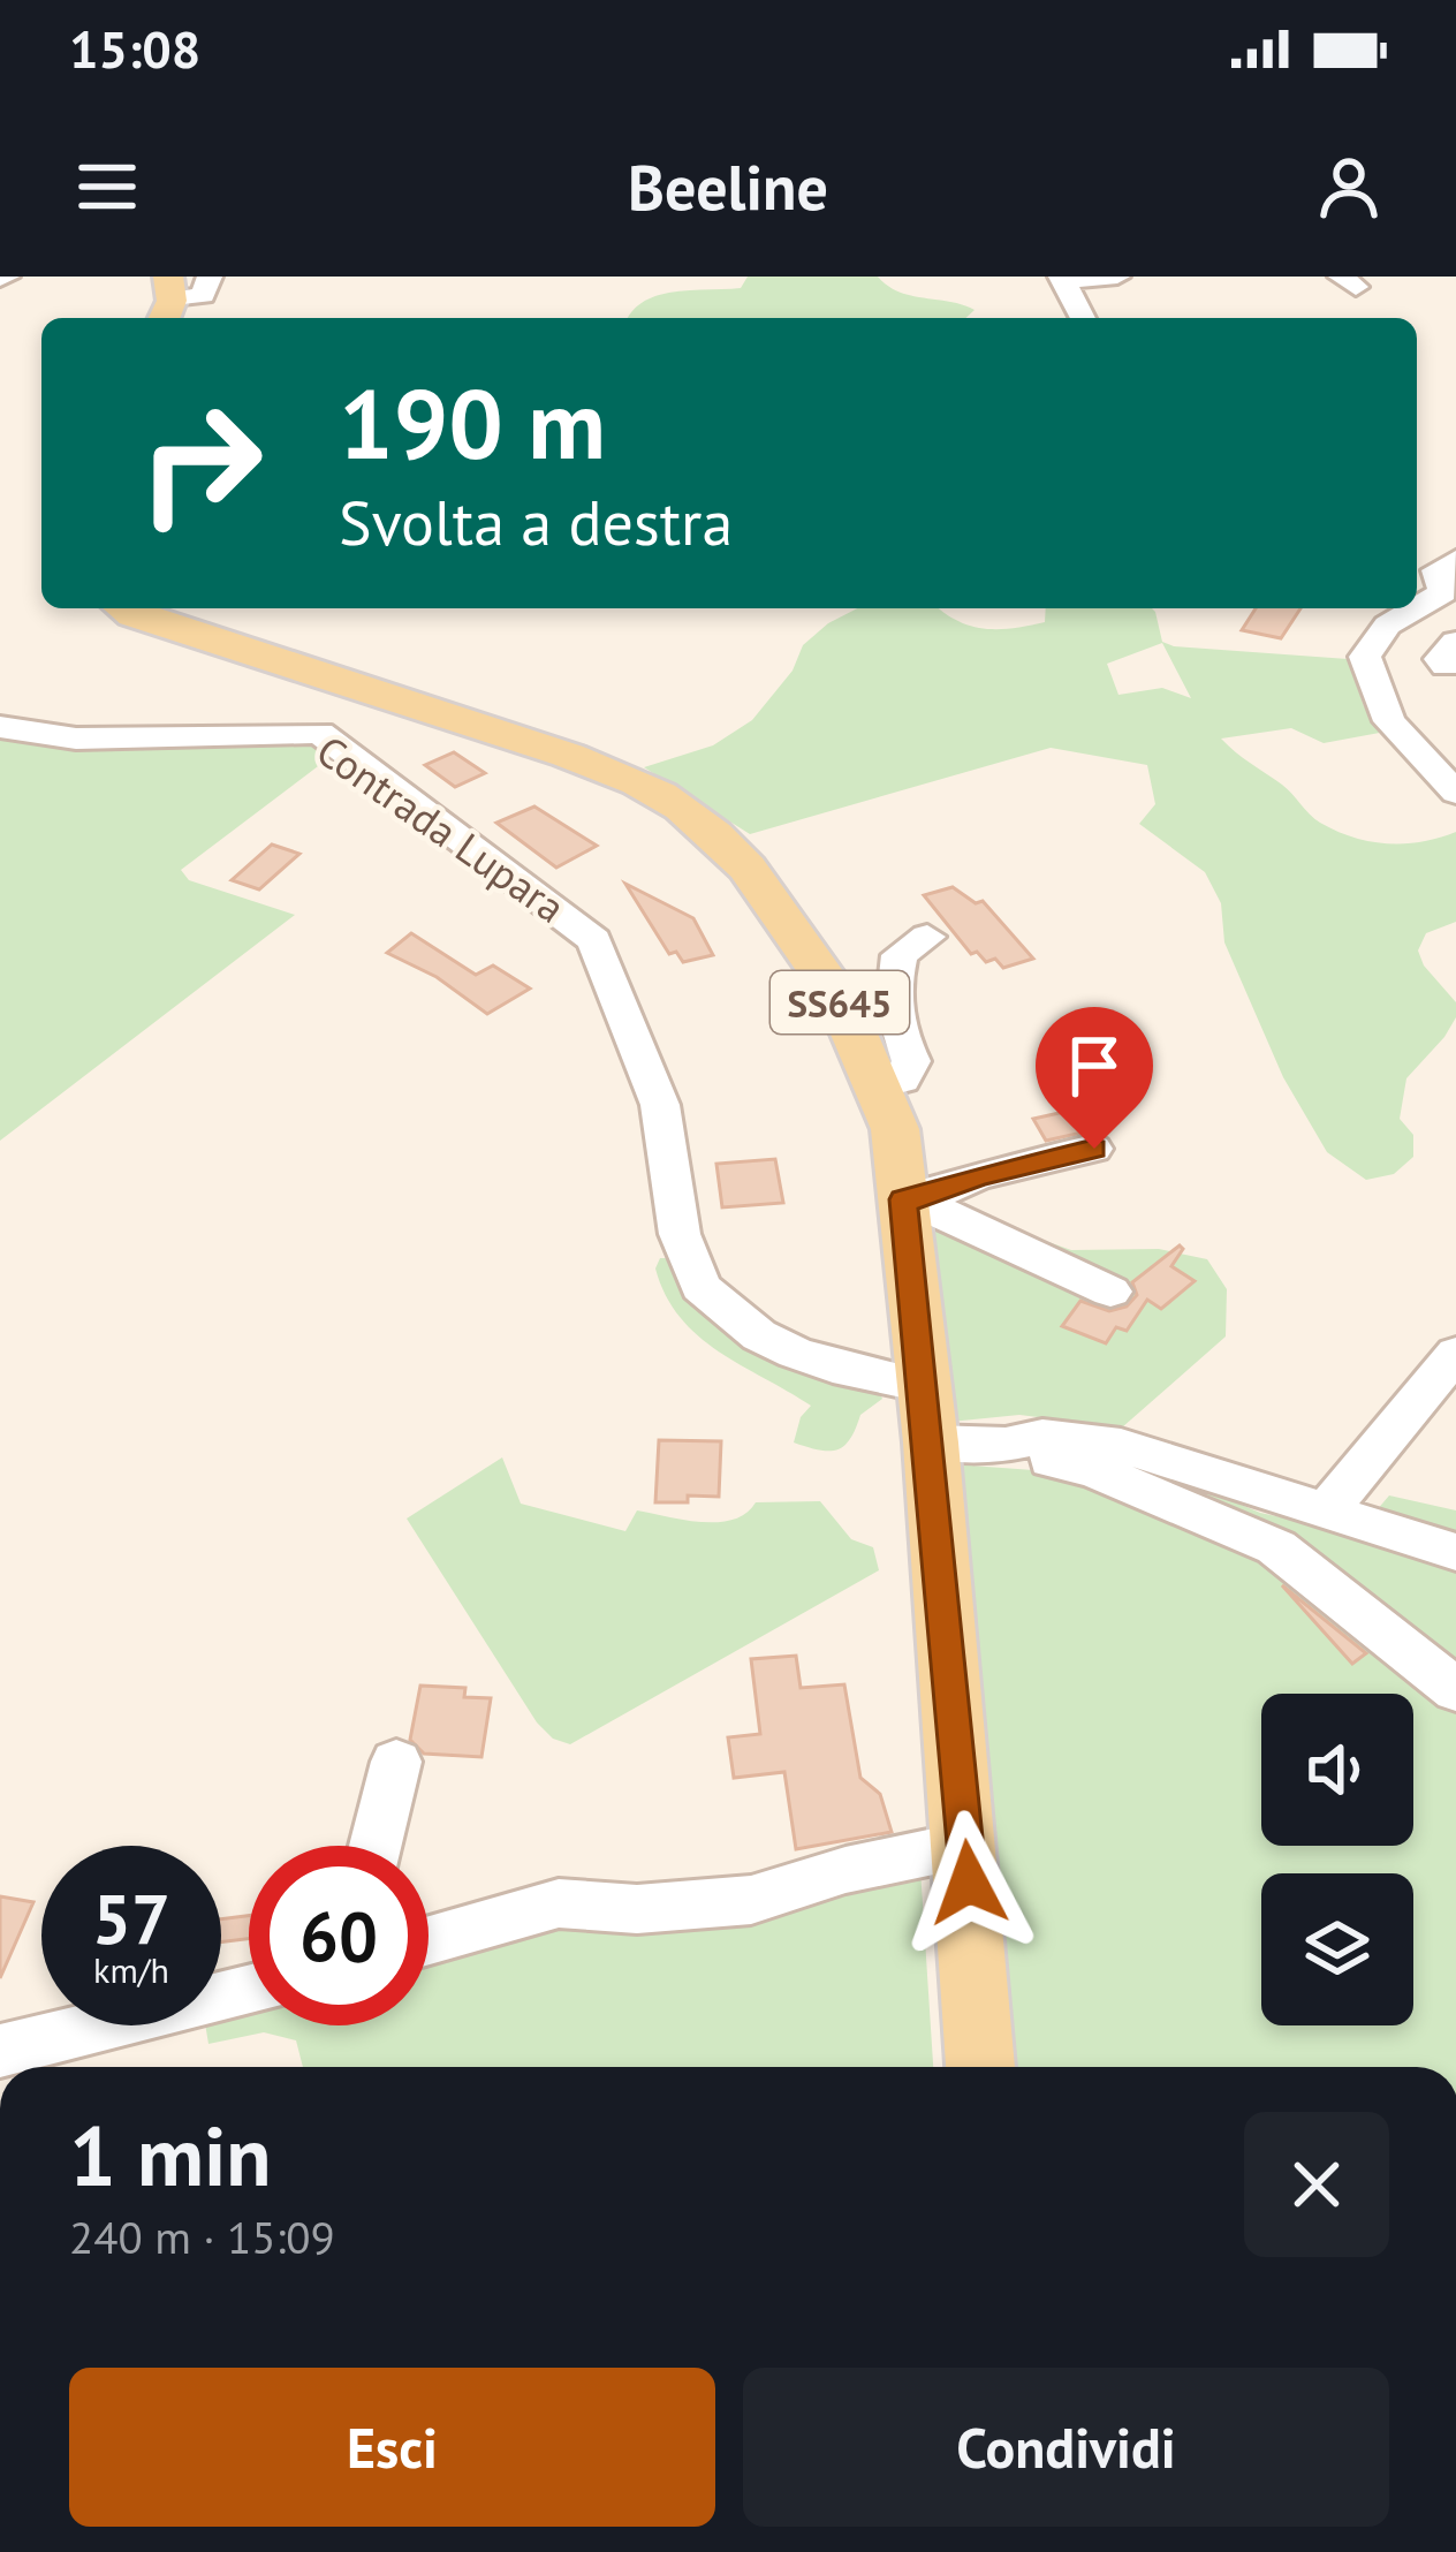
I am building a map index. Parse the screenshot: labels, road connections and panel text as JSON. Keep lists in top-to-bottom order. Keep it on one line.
{"streets":{"main road":["SS645"],"street":["Contrada Lupara"]},"crossings":[["Contrada Lupara","SS645"]],"page":{"status":"15:08","header":"Beeline","turn":["190 m","Svolta a destra"],"speed":"57 km/h","limit":"60","heading":["1 min","240 m · 15:09"],"buttons":["Esci","Condividi"]}}
